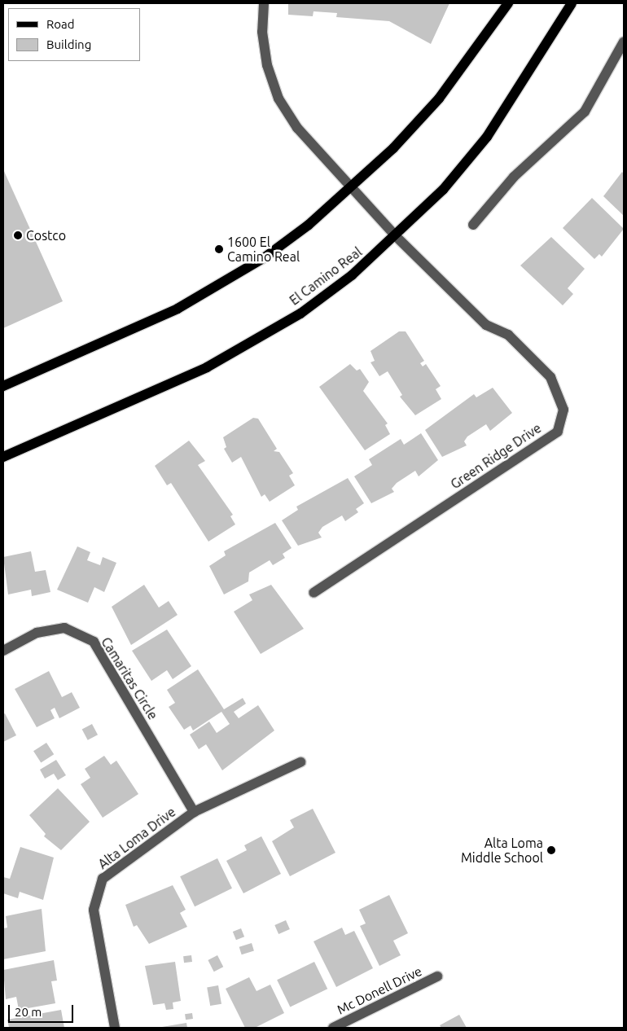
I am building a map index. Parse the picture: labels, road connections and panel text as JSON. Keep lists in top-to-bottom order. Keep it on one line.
{"streets":{"main road":["El Camino Real"],"street":["Green Ridge Drive","Camaritas Circle","Alta Loma Drive","Mc Donell Drive"]},"crossings":[["El Camino Real","Green Ridge Drive"],["Camaritas Circle","Alta Loma Drive"]],"places":["Costco","1600 El Camino Real","Alta Loma Middle School"],"legend":["Road","Building"],"scale_bar":"20 m"}
